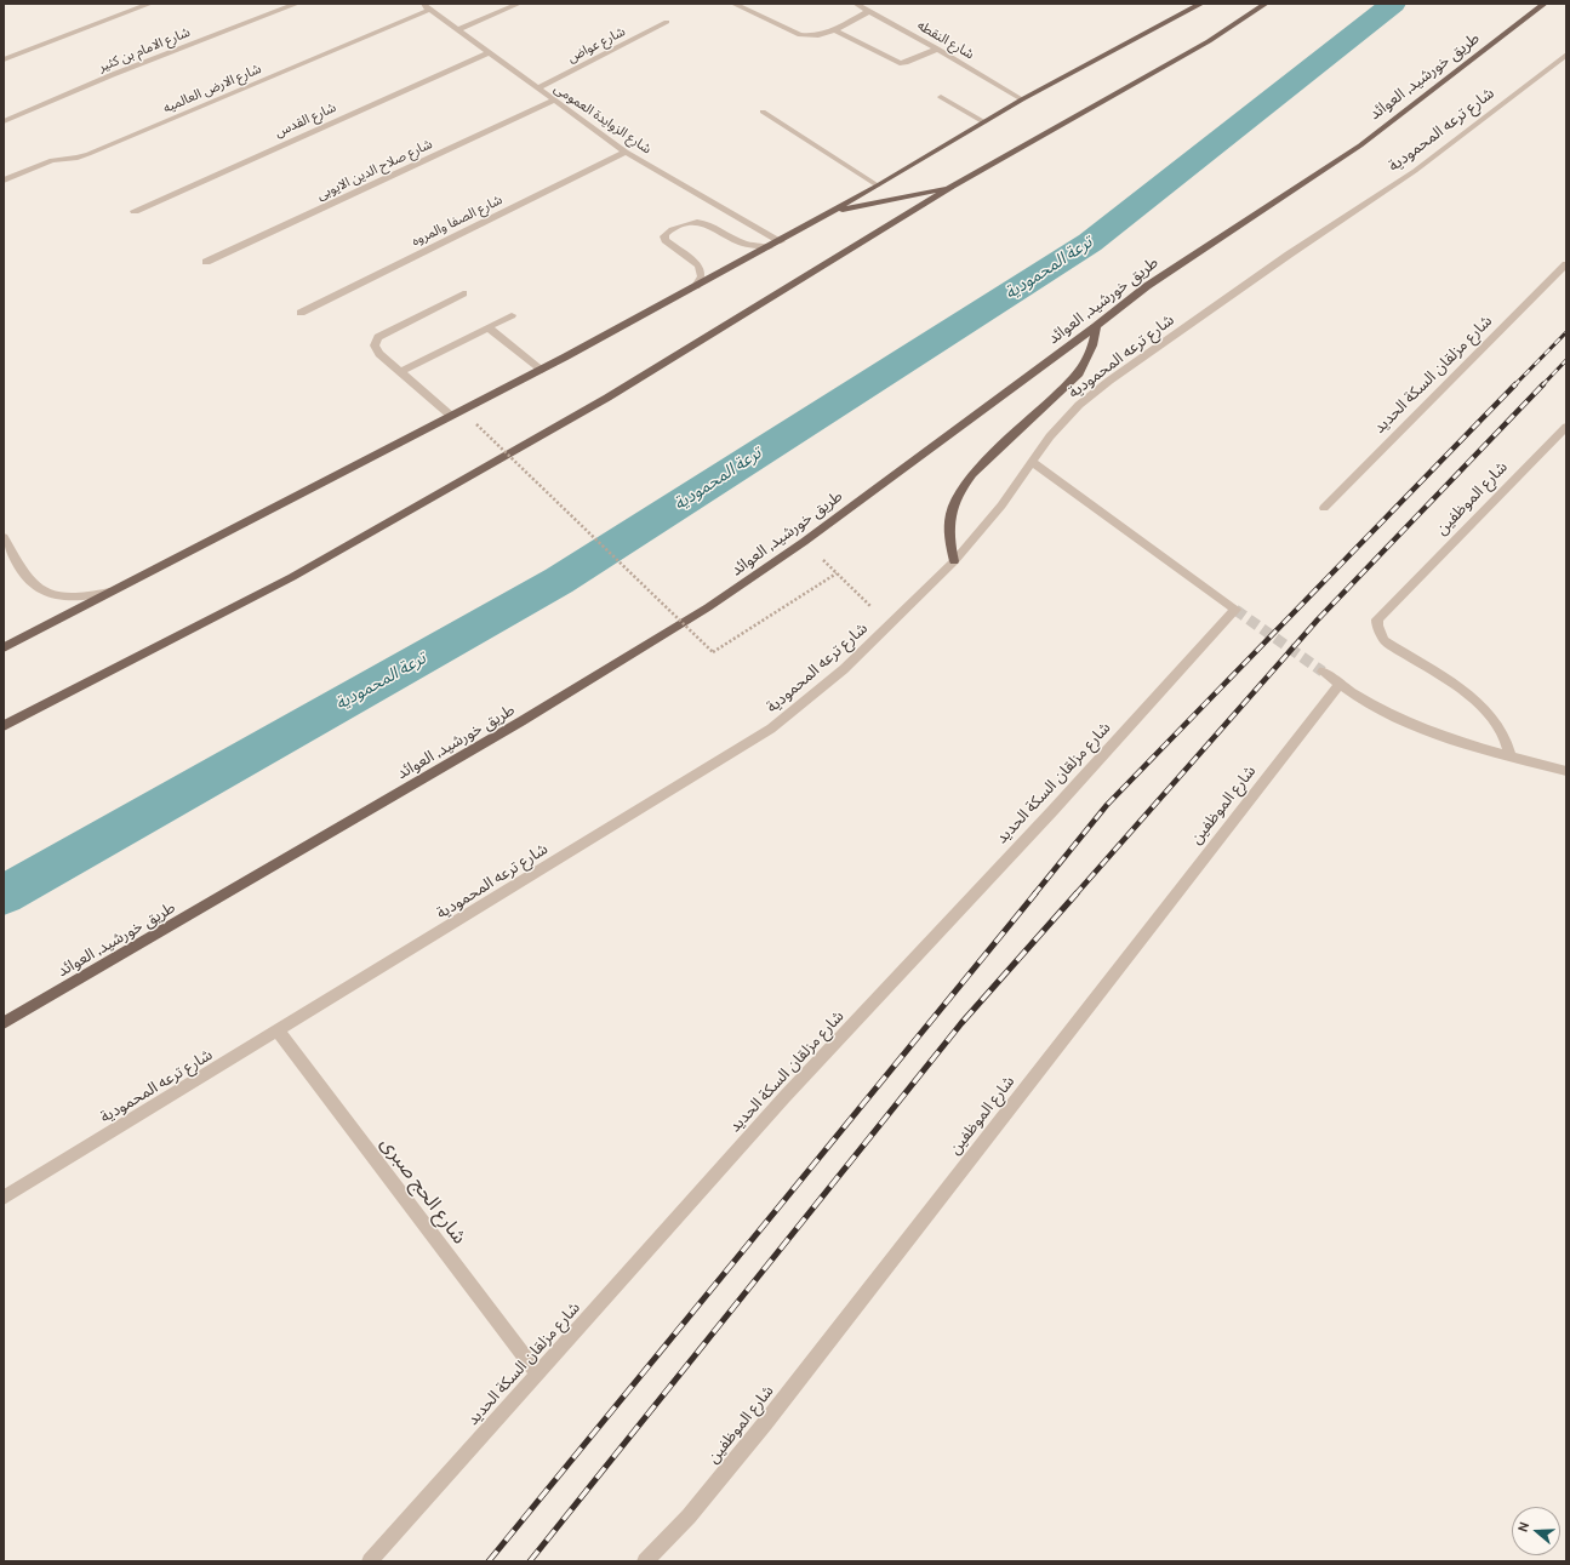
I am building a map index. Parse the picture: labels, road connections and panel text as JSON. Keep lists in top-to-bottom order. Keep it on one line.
{"streets":{"main road":["طريق خورشيد, العوائد"],"street":["شارع النقطه","شارع عواض","شارع الامام بن كثير","شارع الارض العالميه","شارع الزوايدة العمومى","شارع القدس","شارع ترعه المحمودية","شارع صلاح الدين الايوبى","شارع الصفا والمروه","شارع مزلقان السكة الحديد","شارع الموظفين","شارع الحج صبرى"]},"crossings":[["شارع عواض","شارع الزوايدة العمومى"],["شارع الارض العالميه","شارع الزوايدة العمومى"],["شارع الزوايدة العمومى","شارع القدس"],["شارع الزوايدة العمومى","شارع صلاح الدين الايوبى"],["شارع الزوايدة العمومى","شارع الصفا والمروه"],["شارع ترعه المحمودية","شارع مزلقان السكة الحديد"],["شارع ترعه المحمودية","شارع الحج صبرى"],["شارع مزلقان السكة الحديد","شارع الحج صبرى"]],"water":["ترعة المحمودية"],"north":"left"}
